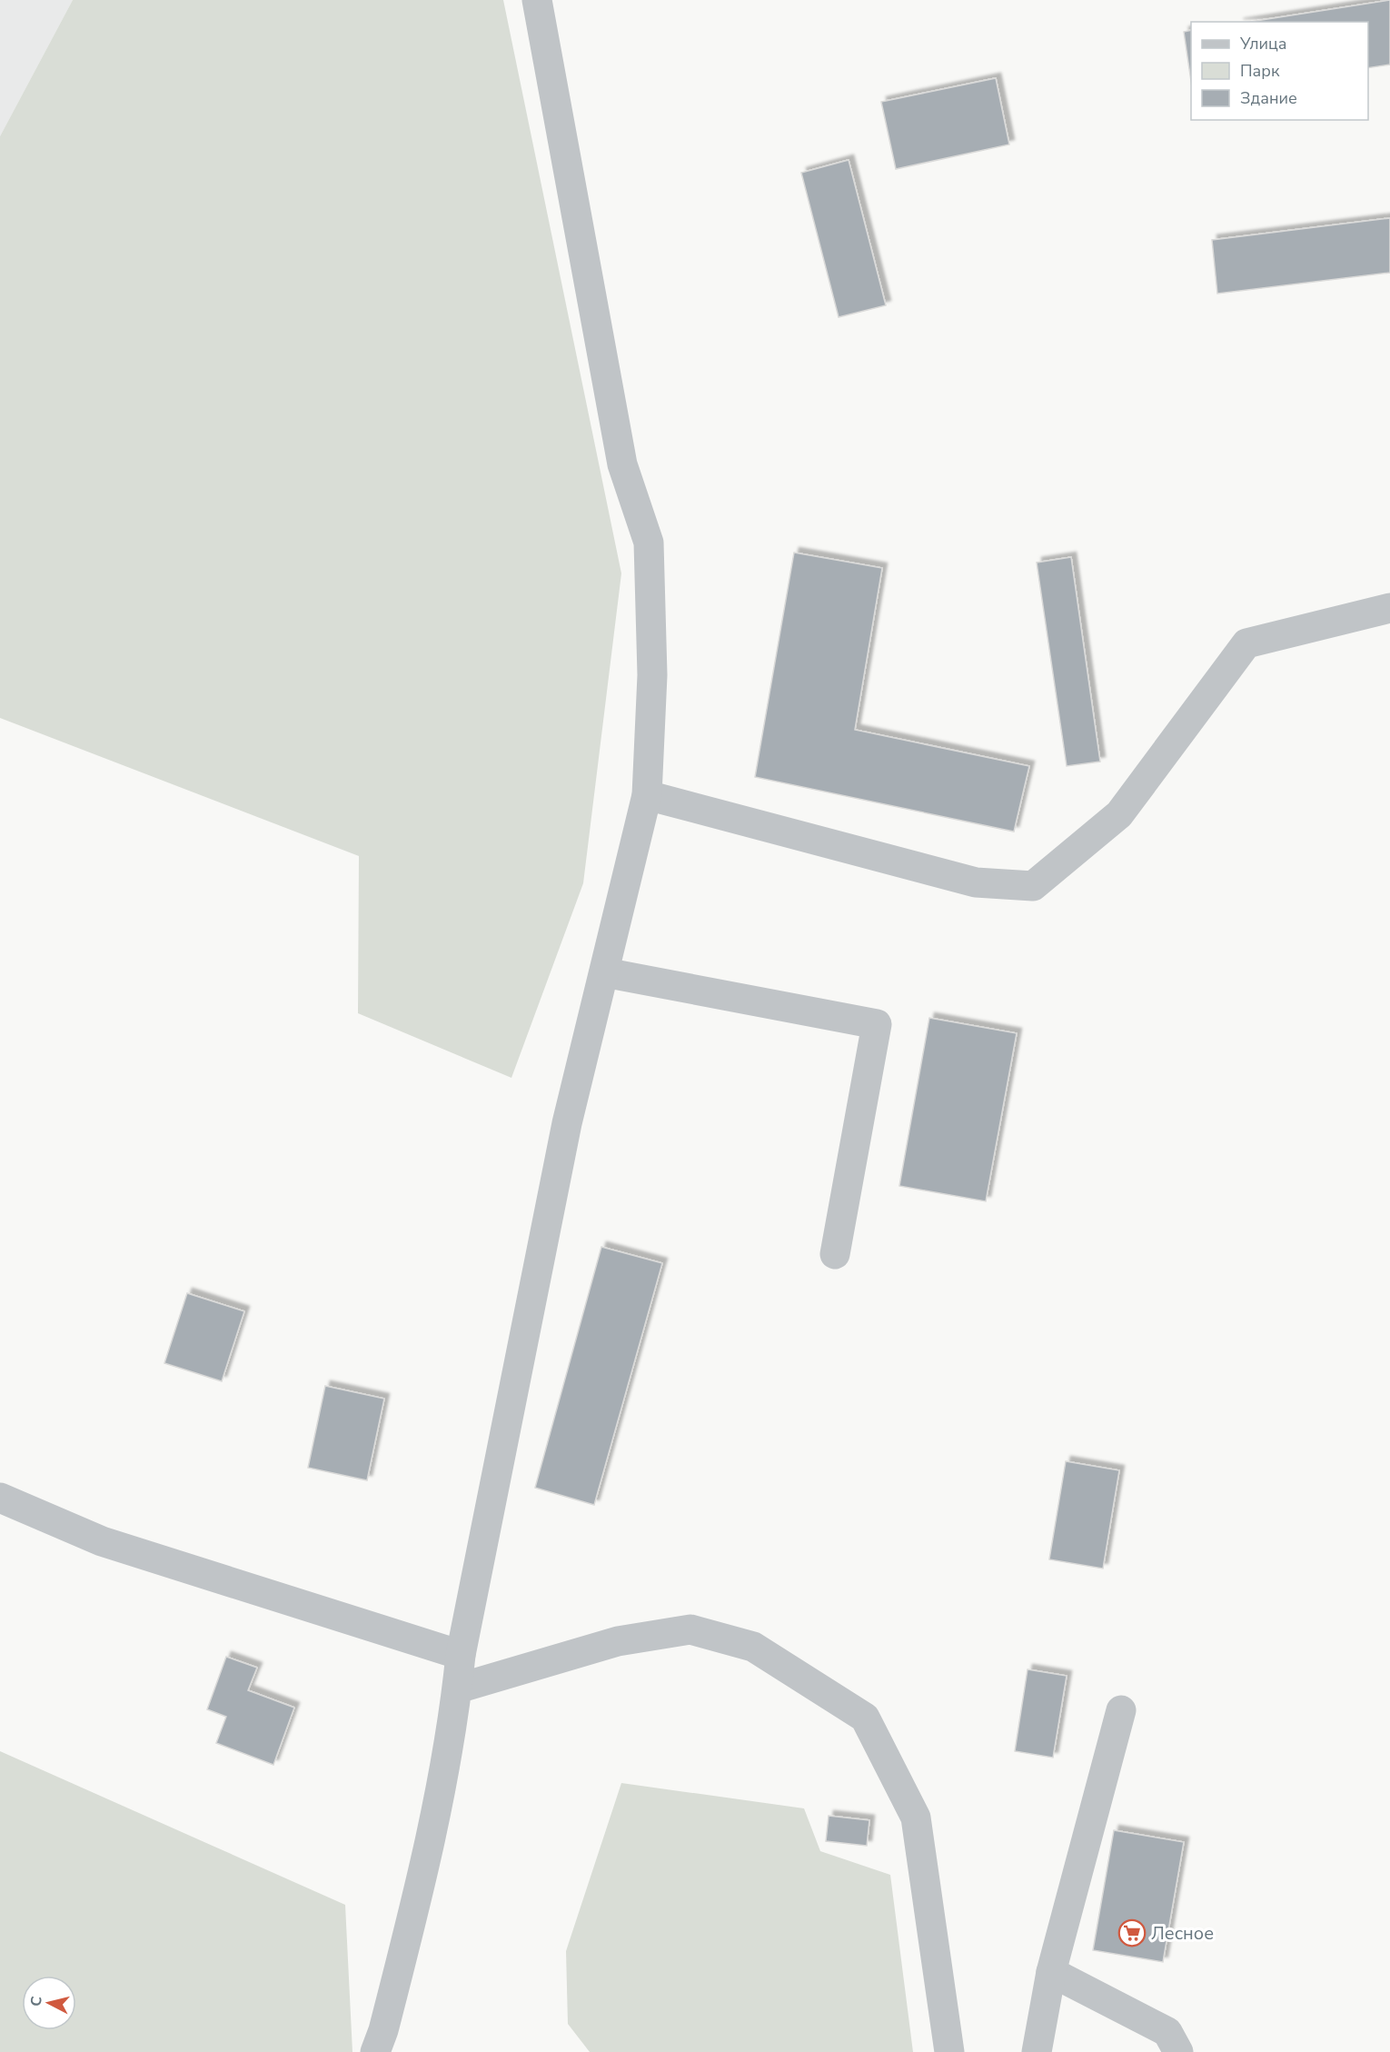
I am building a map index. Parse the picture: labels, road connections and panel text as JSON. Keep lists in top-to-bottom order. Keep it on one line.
{"places":{"supermarket":["Лесное"]},"legend":["Улица","Парк","Здание"],"north":"left"}
